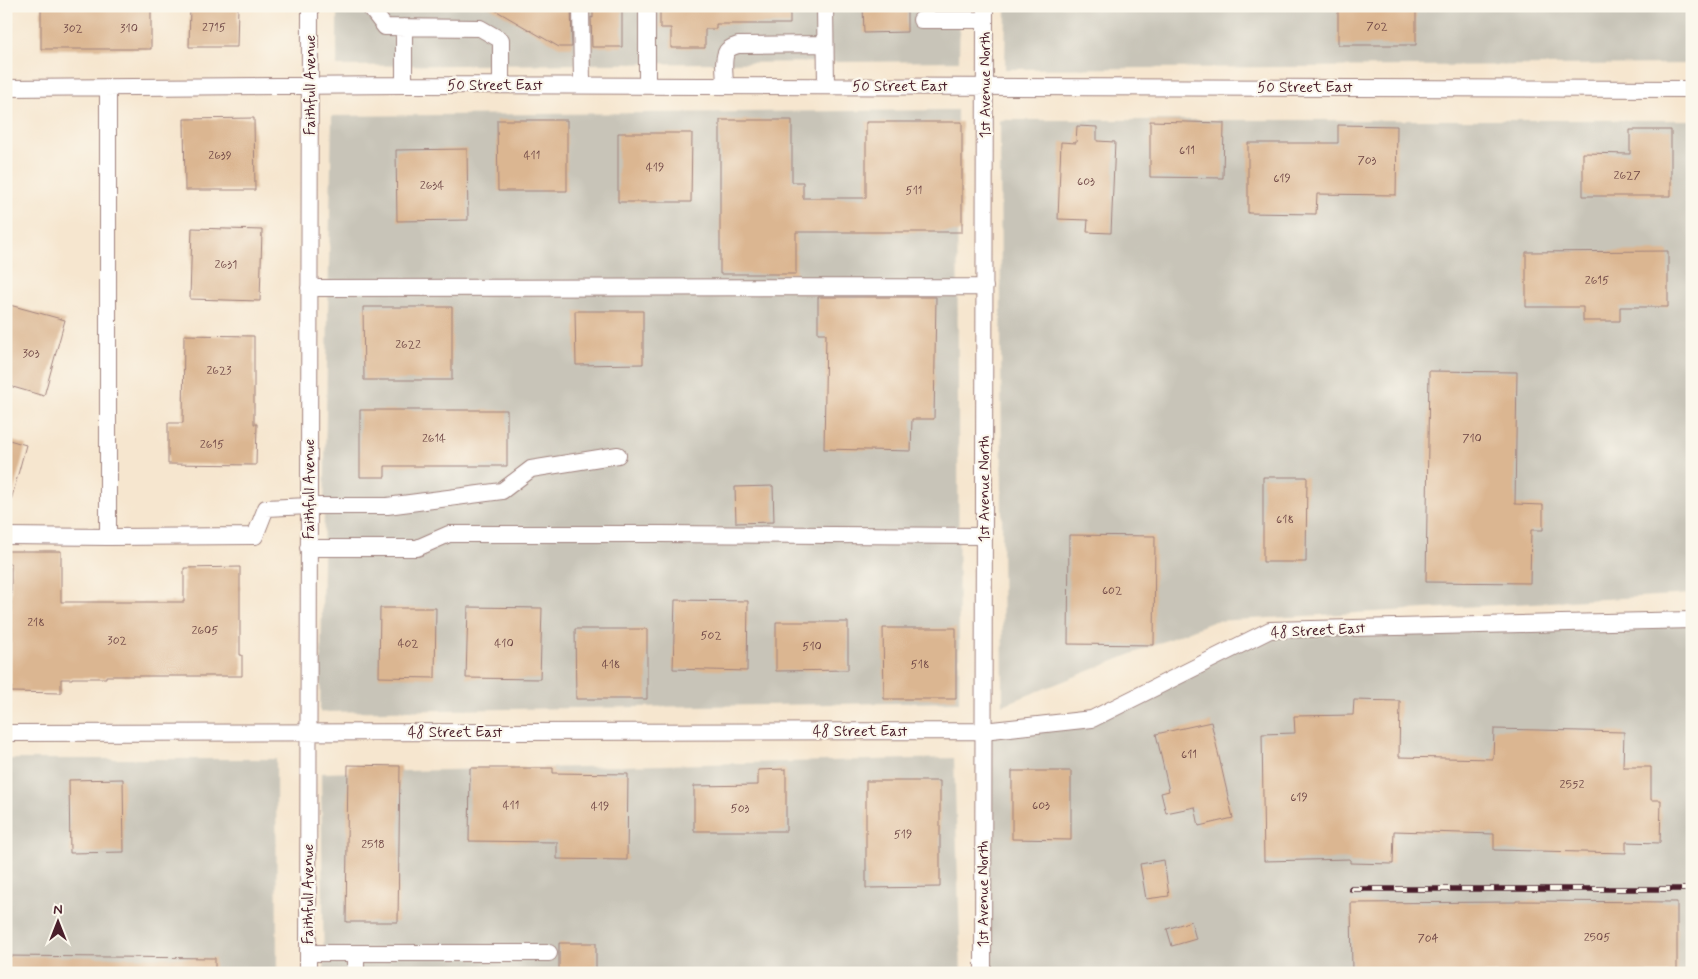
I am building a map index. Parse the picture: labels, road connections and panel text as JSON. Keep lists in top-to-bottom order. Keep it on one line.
{"streets":{"street":["Faithfull Avenue","50 Street East","1st Avenue North","48 Street East"]},"crossings":[["Faithfull Avenue","50 Street East"],["Faithfull Avenue","48 Street East"],["50 Street East","1st Avenue North"],["1st Avenue North","48 Street East"]],"house_numbers":["702","2715","302","310","611","2639","411","703","419","2627","619","603","2634","511","2631","2615","2622","303","2623","2614","710","2615","618","602","218","2605","502","302","402","410","510","418","518","611","2552","619","411","603","419","503","519","2518","2505","704"],"north":"top"}
